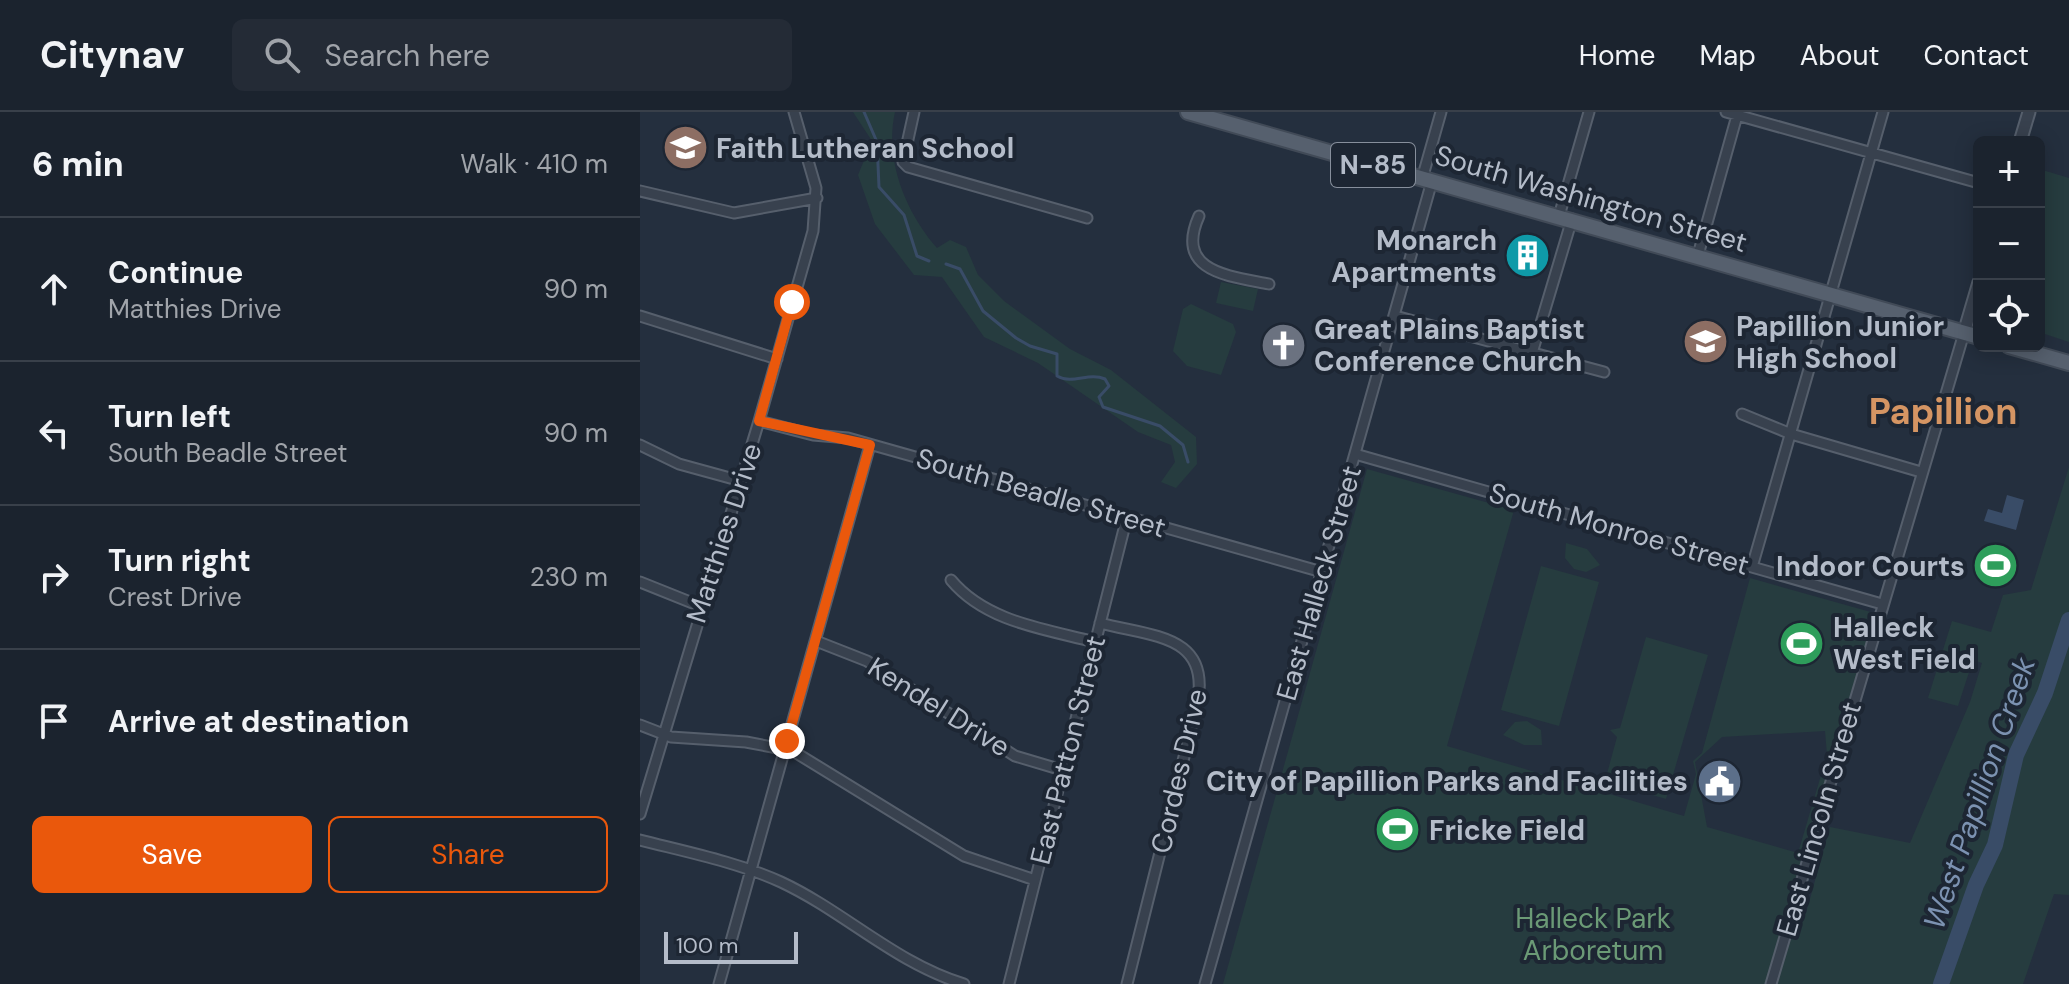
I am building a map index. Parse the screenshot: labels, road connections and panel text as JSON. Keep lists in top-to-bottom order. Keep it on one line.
{"streets":{"main road":["N-85","South Washington Street"],"street":["South Beadle Street","South Monroe Street","Matthies Drive","East Halleck Street","Kendel Drive","East Patton Street","Cordes Drive","East Lincoln Street"]},"crossings":[["South Washington Street","East Halleck Street"],["South Washington Street","East Lincoln Street"],["South Beadle Street","Matthies Drive"],["South Beadle Street","East Halleck Street"],["South Beadle Street","East Patton Street"],["South Monroe Street","East Halleck Street"],["South Monroe Street","East Lincoln Street"],["Kendel Drive","East Patton Street"],["East Patton Street","Cordes Drive"]],"districts":["Papillion"],"water":["West Papillion Creek"],"parks":["Halleck Park Arboretum"],"places":{"school or university":["Faith Lutheran School","Papillion Junior High School"],"building":["Monarch Apartments"],"church":["Great Plains Baptist Conference Church"],"sports":["Indoor Courts","Halleck West Field","Fricke Field"],"public building":["City of Papillion Parks and Facilities"]},"scale_bar":"100 m","page":{"header":"Citynav","search":"Search here","nav":["Home","Map","About","Contact"],"heading":["6 min","Walk · 410 m"],"map_buttons":["+","−"],"list":[["Continue","Matthies Drive","90 m"],["Turn left","South Beadle Street","90 m"],["Turn right","Crest Drive","230 m"],"Arrive at destination"],"buttons":["Save","Share"],"scale":"100 m"}}
